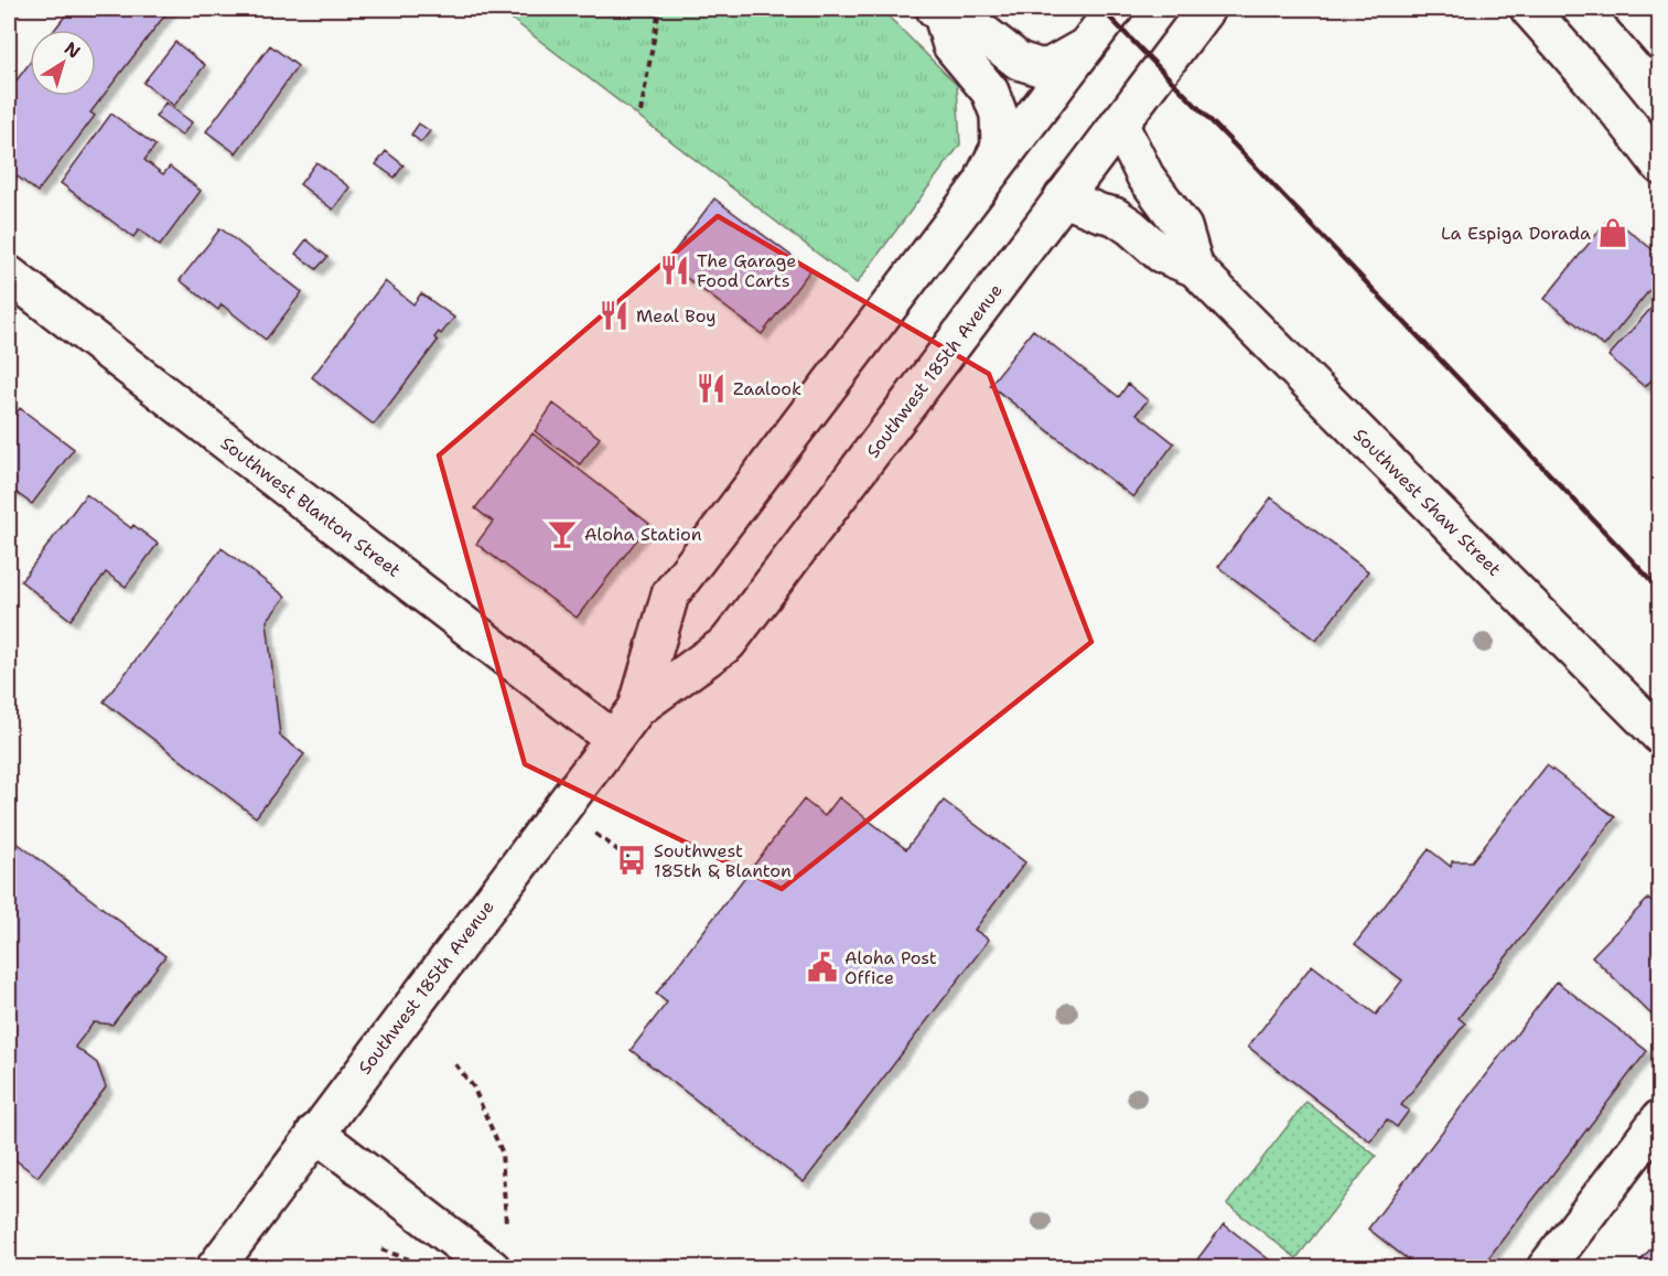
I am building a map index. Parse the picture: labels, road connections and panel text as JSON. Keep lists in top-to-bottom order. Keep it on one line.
{"streets":{"main road":["Southwest 185th Avenue","Southwest Shaw Street","Southwest Blanton Street"]},"crossings":[["Southwest 185th Avenue","Southwest Shaw Street"],["Southwest 185th Avenue","Southwest Blanton Street"]],"places":{"shop":["La Espiga Dorada"],"restaurant":["The Garage Food Carts","Meal Boy","Zaalook"],"bar":["Aloha Station"],"bus stop":["Southwest 185th & Blanton"],"public building":["Aloha Post Office"]},"north":"top right"}
